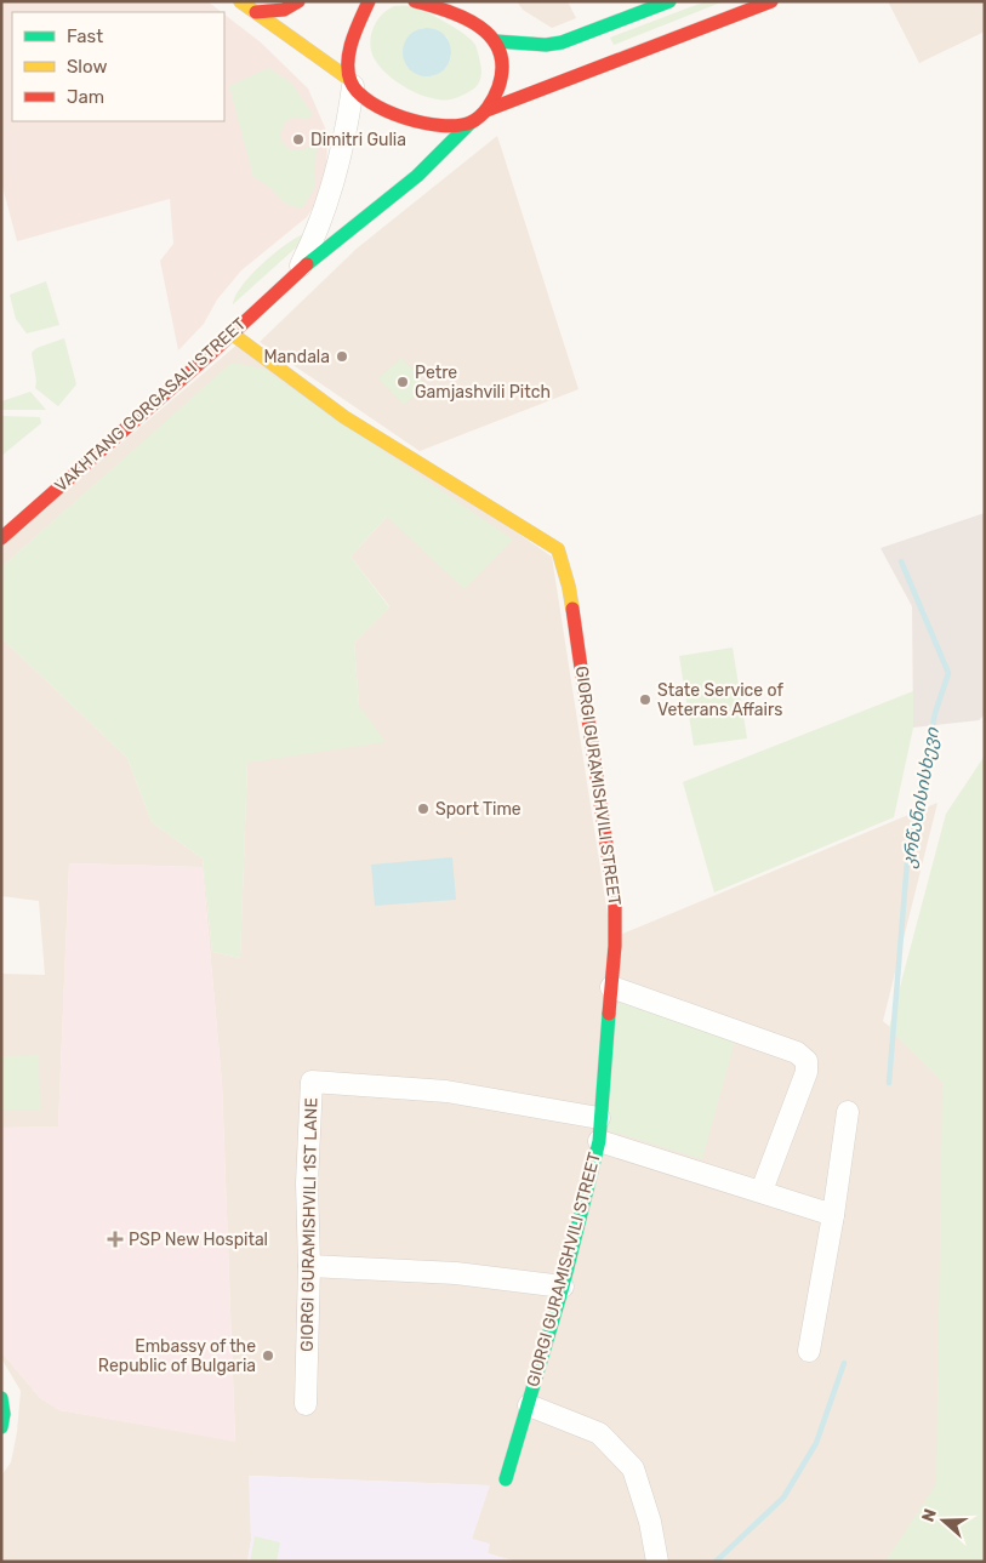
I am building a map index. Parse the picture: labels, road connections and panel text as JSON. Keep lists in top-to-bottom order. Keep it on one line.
{"streets":{"main road":["VAKHTANG GORGASALI STREET","GIORGI GURAMISHVILI STREET"],"street":["GIORGI GURAMISHVILI 1ST LANE"]},"crossings":[["VAKHTANG GORGASALI STREET","GIORGI GURAMISHVILI STREET"],["GIORGI GURAMISHVILI STREET","GIORGI GURAMISHVILI 1ST LANE"]],"water":["კრწანისისხევი"],"places":{"other":["Dimitri Gulia","Mandala","Petre Gamjashvili Pitch","State Service of Veterans Affairs","Sport Time","Embassy of the Republic of Bulgaria"],"health":["PSP New Hospital"]},"legend":["Fast","Slow","Jam"],"north":"left"}
